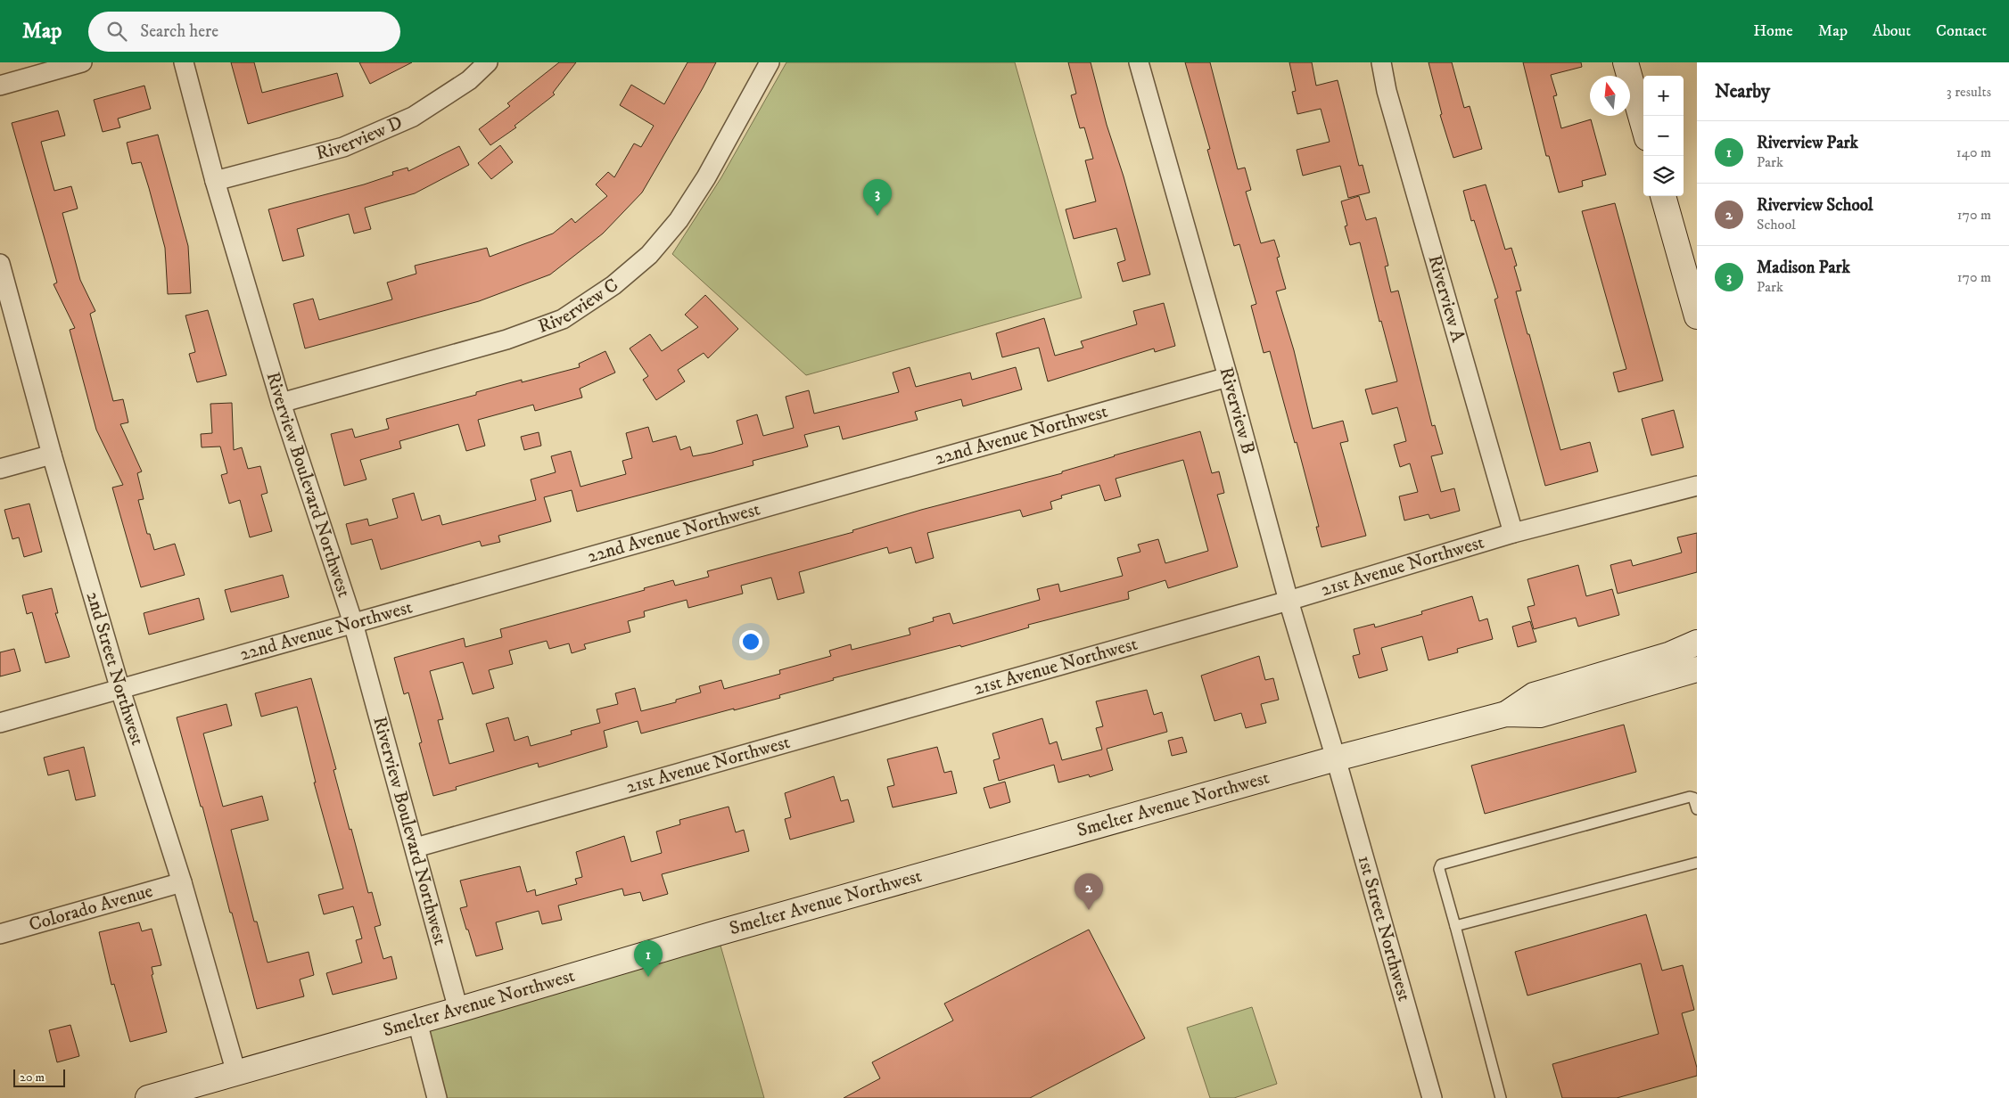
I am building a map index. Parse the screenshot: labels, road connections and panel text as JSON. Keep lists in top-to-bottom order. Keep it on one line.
{"streets":{"street":["Riverview D","Riverview A","Riverview C","Riverview B","22nd Avenue Northwest","Riverview Boulevard Northwest","21st Avenue Northwest","2nd Street Northwest","Smelter Avenue Northwest","Colorado Avenue","1st Street Northwest"]},"crossings":[["Riverview D","Riverview Boulevard Northwest"],["Riverview A","21st Avenue Northwest"],["Riverview C","Riverview Boulevard Northwest"],["Riverview B","22nd Avenue Northwest"],["Riverview B","21st Avenue Northwest"],["Riverview B","Smelter Avenue Northwest"],["Riverview B","1st Street Northwest"],["22nd Avenue Northwest","Riverview Boulevard Northwest"],["22nd Avenue Northwest","2nd Street Northwest"],["Riverview Boulevard Northwest","21st Avenue Northwest"],["Riverview Boulevard Northwest","Smelter Avenue Northwest"],["2nd Street Northwest","Smelter Avenue Northwest"],["2nd Street Northwest","Colorado Avenue"],["Smelter Avenue Northwest","1st Street Northwest"]],"scale_bar":"20 m","north":"top","page":{"header":"Map","search":"Search here","nav":["Home","Map","About","Contact"],"heading":["Nearby","3 results"],"map_buttons":["+","−"],"list":[{"mark":"1","name":"Riverview Park","note":"Park","value":"140 m"},{"mark":"2","name":"Riverview School","note":"School","value":"170 m"},{"mark":"3","name":"Madison Park","note":"Park","value":"170 m"}],"pins":["3","2","1"],"scale":"20 m"}}
